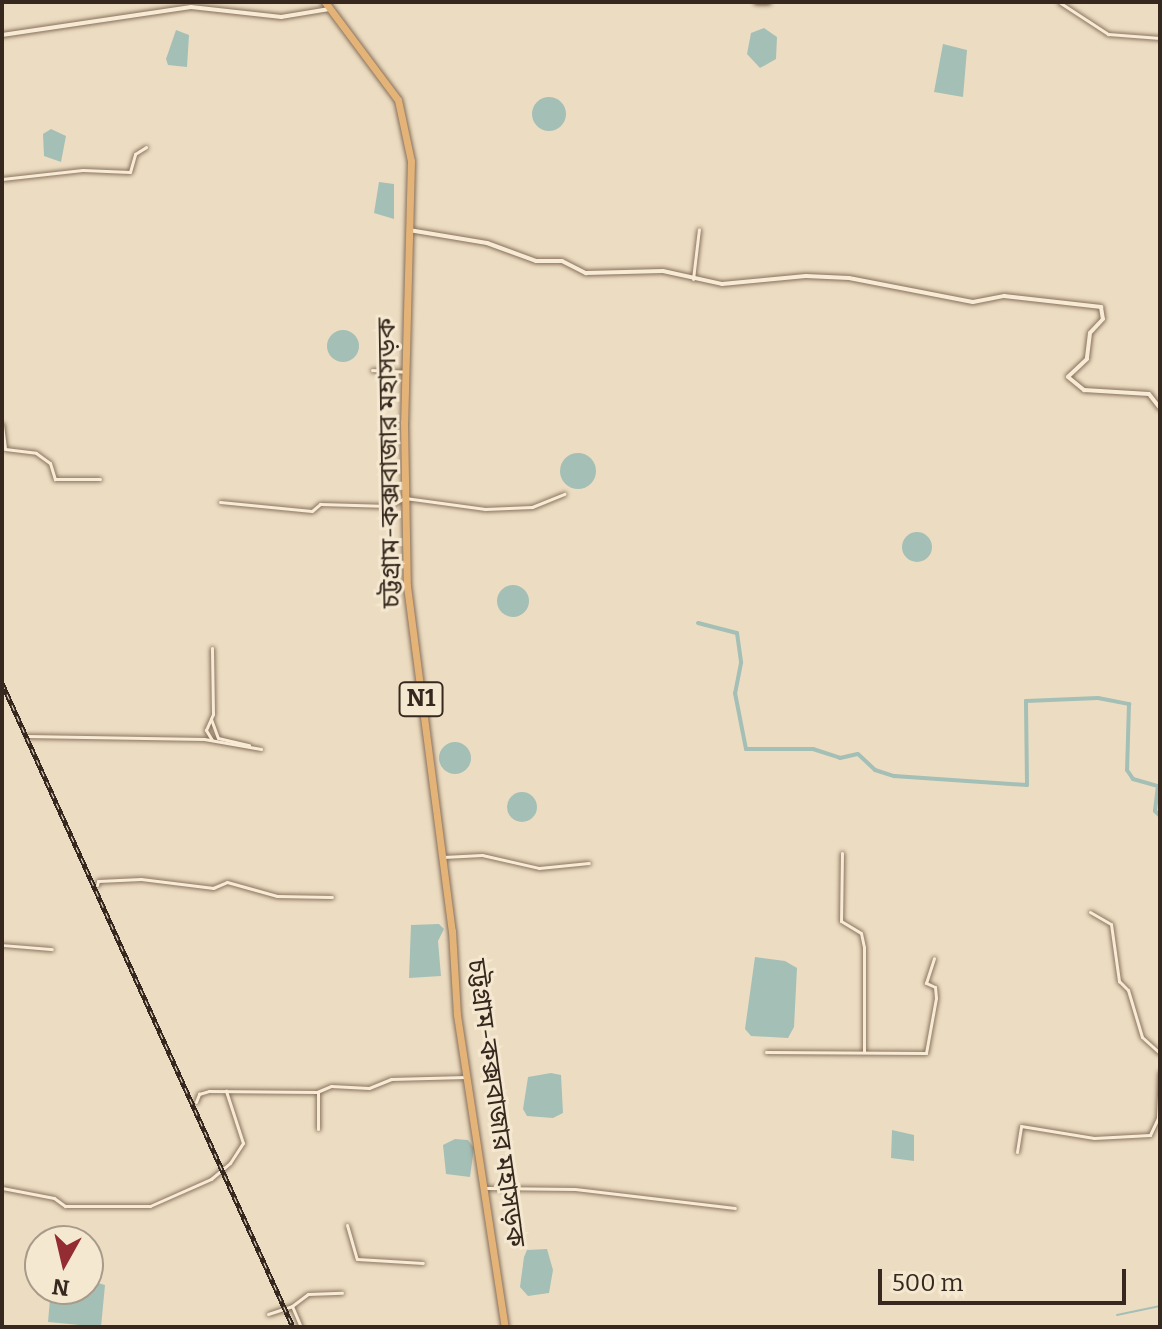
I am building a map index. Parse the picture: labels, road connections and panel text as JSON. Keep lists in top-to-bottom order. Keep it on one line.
{"streets":{"highway":["চট্টগ্রাম-কক্সবাজার মহাসড়ক","N1"]},"scale_bar":"500 m","north":"bottom"}
